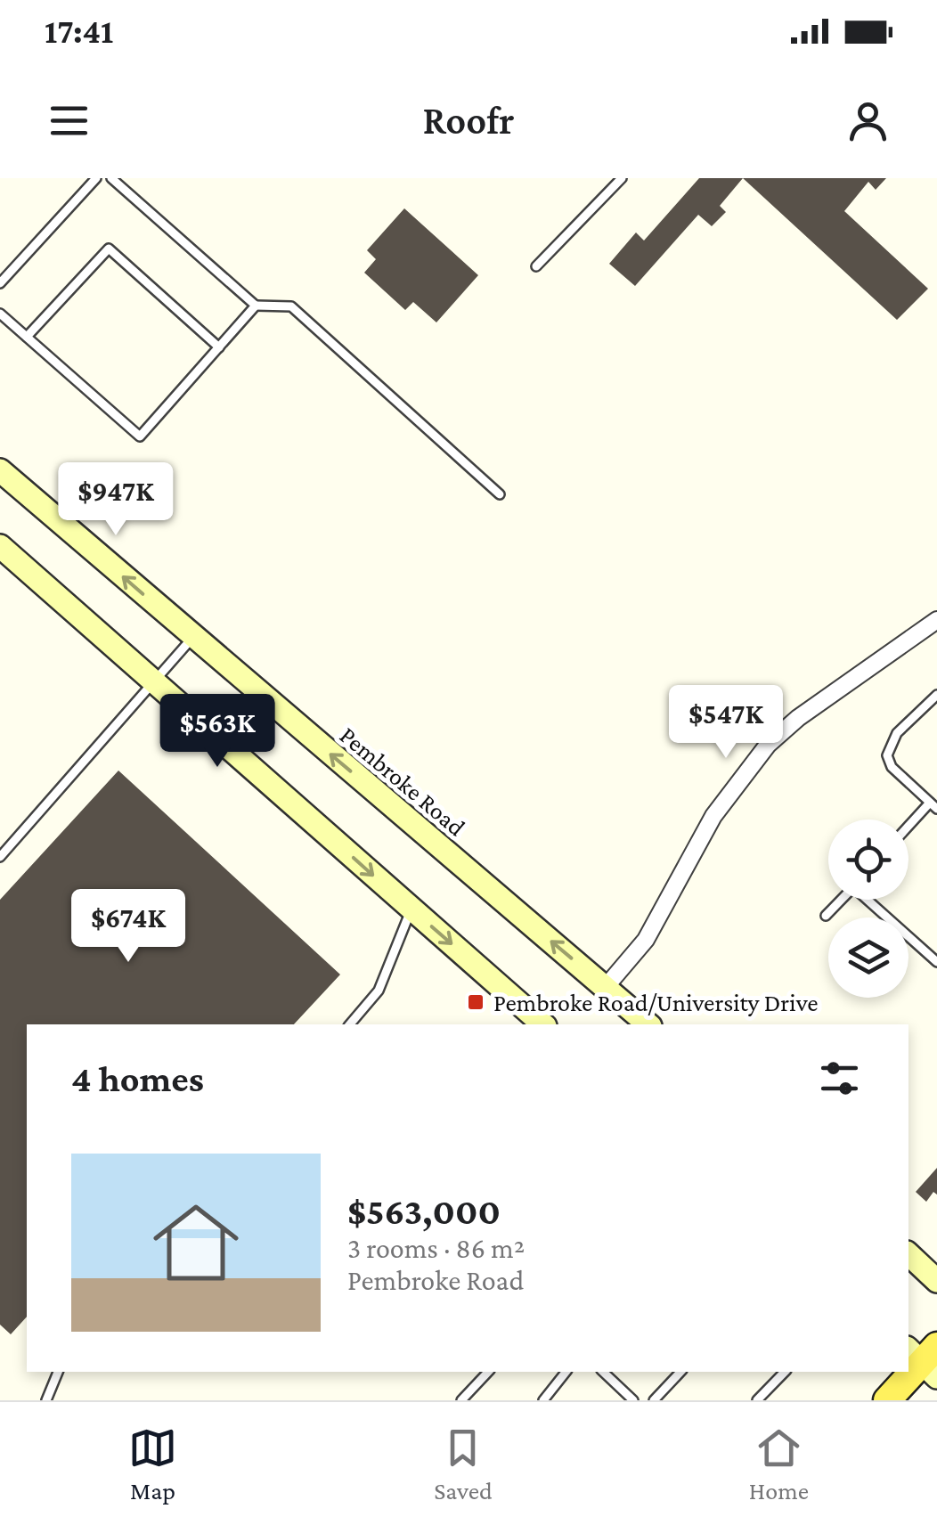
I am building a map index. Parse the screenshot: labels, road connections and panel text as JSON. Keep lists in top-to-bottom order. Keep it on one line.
{"streets":{"main road":["Pembroke Road"]},"places":{"transit":["Pembroke Road/University Drive"]},"page":{"status":"17:41","header":"Roofr","price":["$947K","$547K","$563K","$674K"],"heading":"4 homes","list":[{"name":"$563,000","note":"3 rooms · 86 m² · Pembroke Road"}],"tabs":["Map","Saved","Home"]}}
